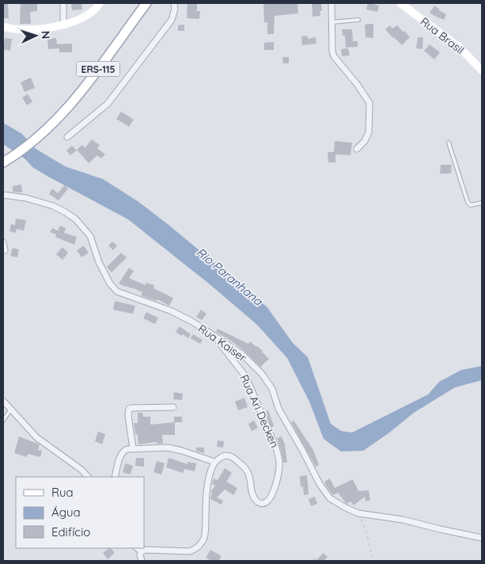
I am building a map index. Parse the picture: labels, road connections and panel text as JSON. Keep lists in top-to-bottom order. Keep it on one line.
{"streets":{"main road":["ERS-115"],"street":["Rua Brasil","Rua Kaiser","Rua Ari Decken"]},"crossings":[["Rua Kaiser","Rua Ari Decken"]],"water":["Rio Paranhana"],"legend":["Rua","Água","Edifício"],"north":"right"}
